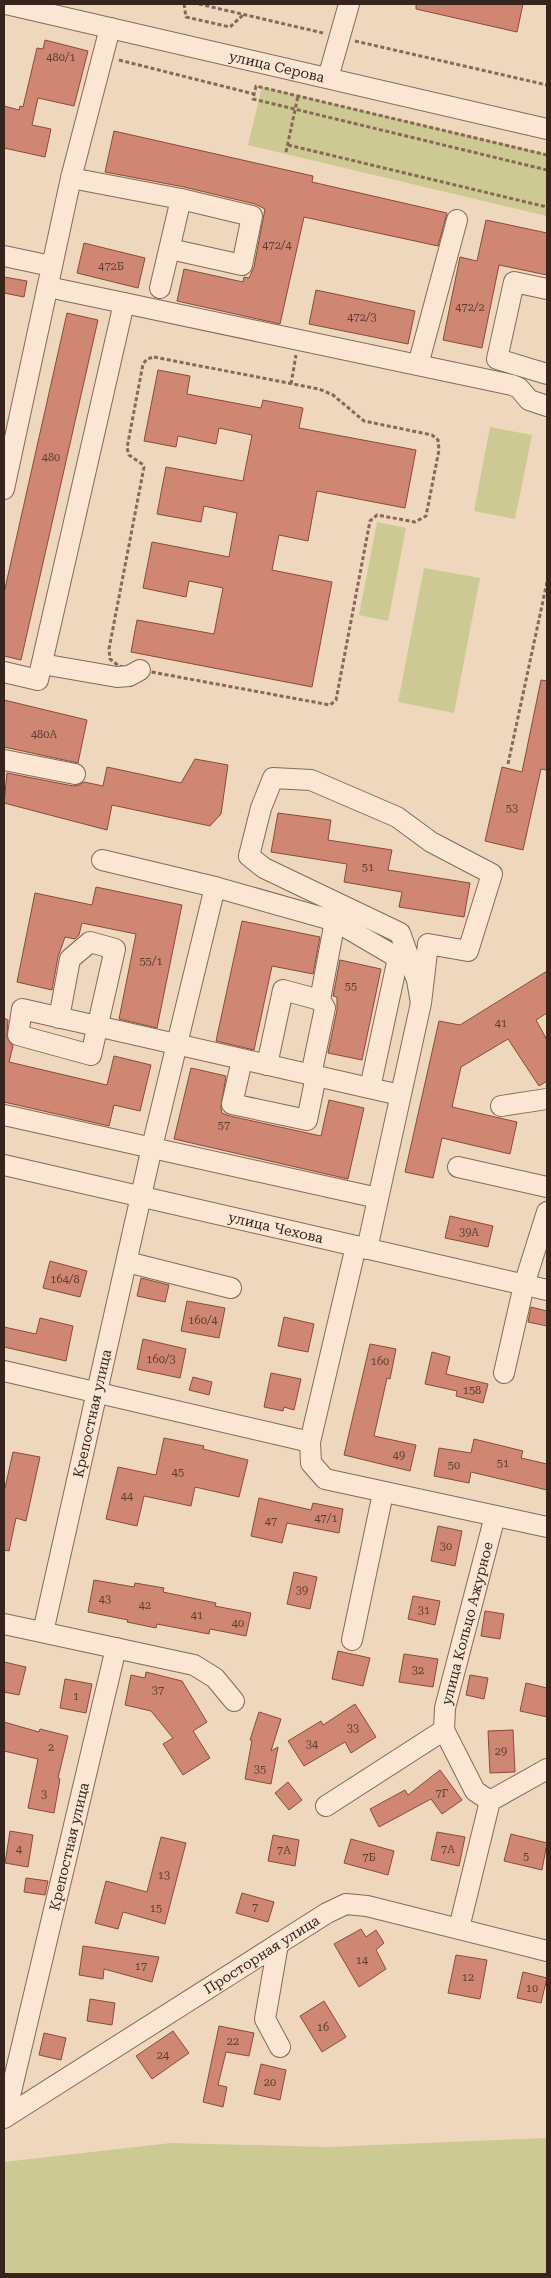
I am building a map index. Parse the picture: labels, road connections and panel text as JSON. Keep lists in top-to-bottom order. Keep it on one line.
{"streets":{"street":["улица Серова","улица Чехова","Крепостная улица","улица Кольцо Ажурное","Просторная улица"]},"crossings":[["улица Чехова","Крепостная улица"],["Крепостная улица","Просторная улица"]],"house_numbers":["480/1","472/4","472Б","472/2","472/3","480","480А","53","51","55/1","55","41","57","39А","164/8","160/4","160/3","160","158","49","51","50","45","44","47/1","47","30","39","43","42","31","41","40","32","37","1","33","34","2","29","35","7Г","3","4","7А","7А","5","7Б","13","7","15","14","17","12","10","16","22","24","20"]}
